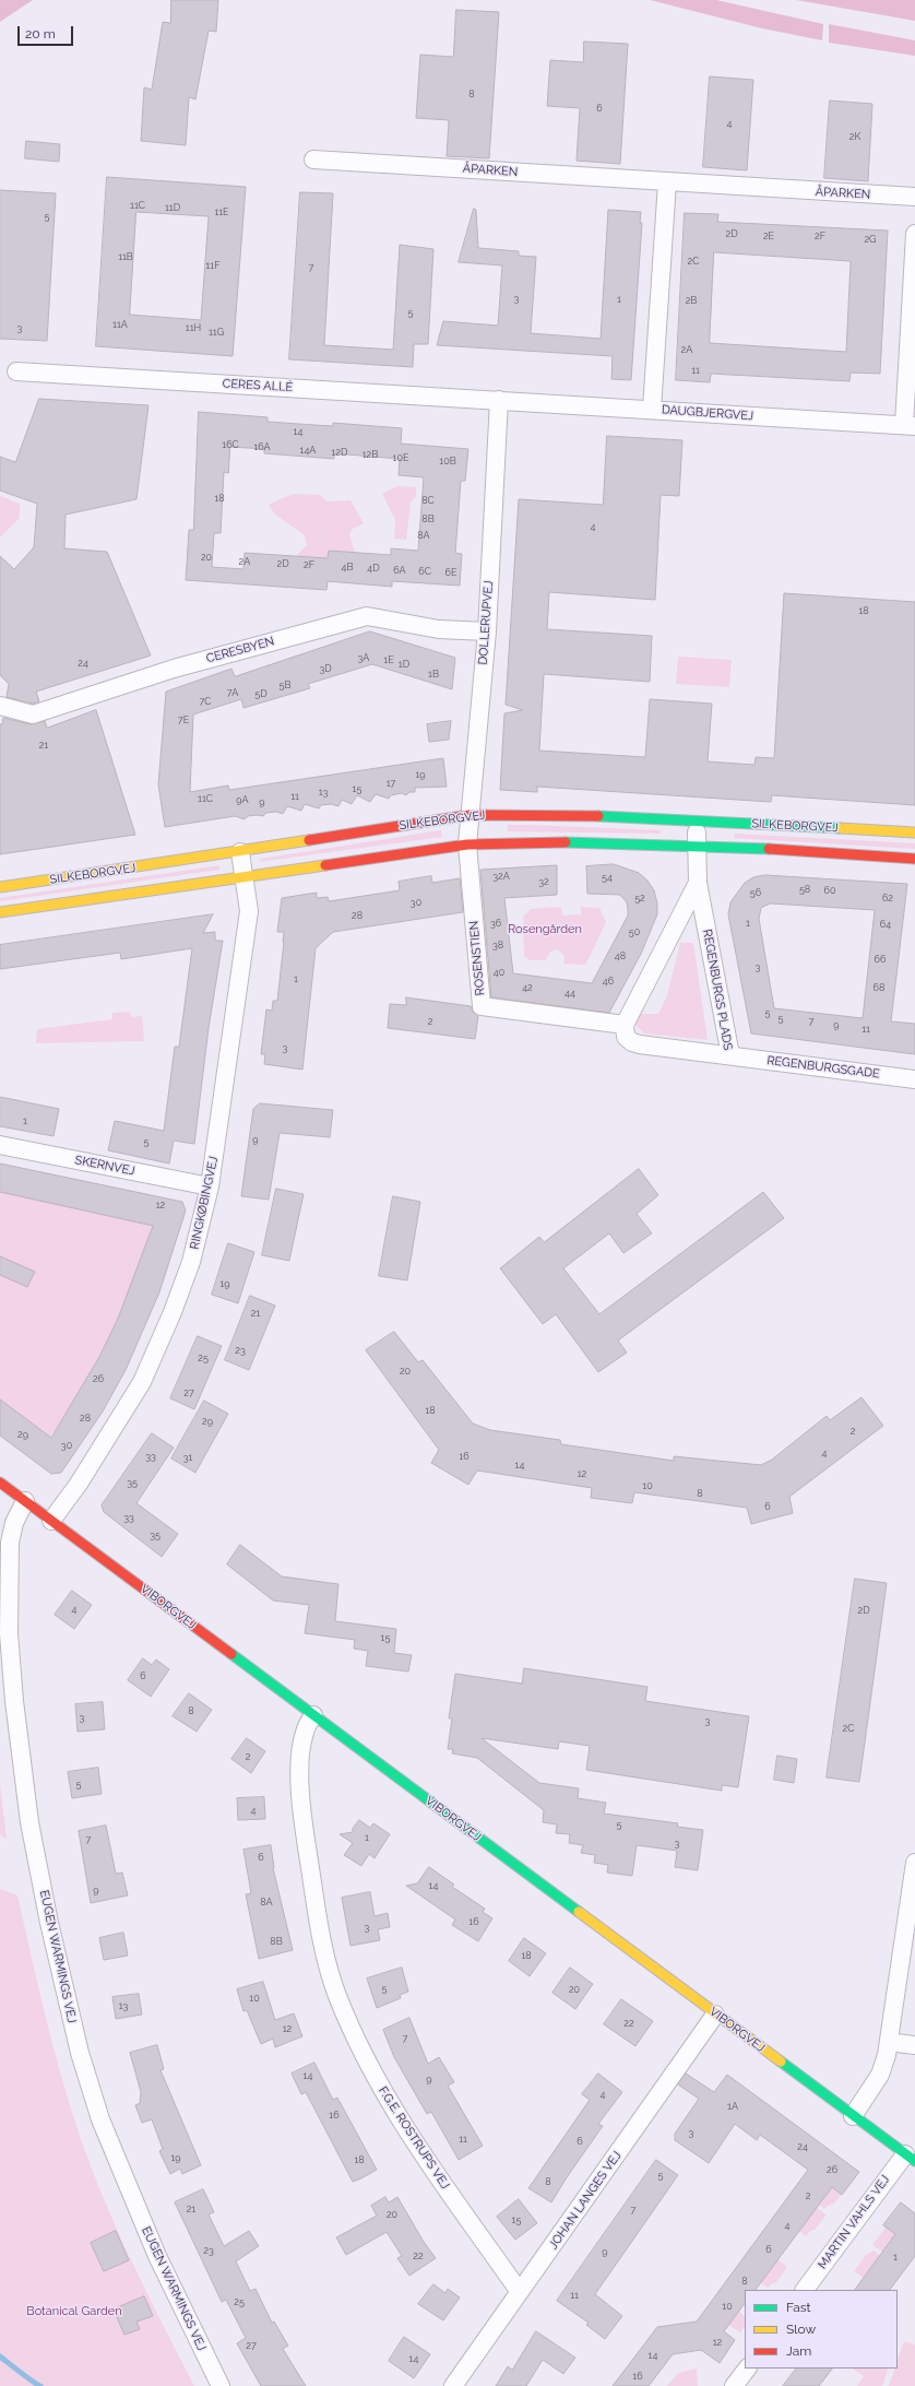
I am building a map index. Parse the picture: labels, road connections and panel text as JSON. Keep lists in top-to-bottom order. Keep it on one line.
{"streets":{"street":["ÅPARKEN","CERES ALLÉ","DAUGBJERGVEJ","DOLLERUPVEJ","CERESBYEN","SILKEBORGVEJ","ROSENSTIEN","REGENBURGS PLADS","REGENBURGSGADE","SKERNVEJ","RINGKØBINGVEJ","VIBORGVEJ","EUGEN WARMINGS VEJ","F.G.E. ROSTRUPS VEJ","JOHAN LANGES VEJ","MARTIN VAHLS VEJ"]},"crossings":[["CERES ALLÉ","DAUGBJERGVEJ"],["CERES ALLÉ","DOLLERUPVEJ"],["DAUGBJERGVEJ","DOLLERUPVEJ"],["DOLLERUPVEJ","CERESBYEN"],["DOLLERUPVEJ","SILKEBORGVEJ"],["DOLLERUPVEJ","ROSENSTIEN"],["SILKEBORGVEJ","ROSENSTIEN"],["SILKEBORGVEJ","REGENBURGS PLADS"],["SILKEBORGVEJ","RINGKØBINGVEJ"],["ROSENSTIEN","REGENBURGS PLADS"],["REGENBURGS PLADS","REGENBURGSGADE"],["SKERNVEJ","RINGKØBINGVEJ"],["RINGKØBINGVEJ","VIBORGVEJ"],["VIBORGVEJ","EUGEN WARMINGS VEJ"],["VIBORGVEJ","F.G.E. ROSTRUPS VEJ"],["VIBORGVEJ","JOHAN LANGES VEJ"],["VIBORGVEJ","MARTIN VAHLS VEJ"],["F.G.E. ROSTRUPS VEJ","JOHAN LANGES VEJ"]],"parks":["Rosengården","Botanical Garden"],"house_numbers":["8","6","4","2K","11C","11D","11E","5","2D","2E","2F","2G","11B","2C","11F","7","3","1","2B","5","11A","3","11H","11G","2A","11","14","16C","16A","14A","12D","12B","10E","10B","18","8C","8B","4","8A","20","2A","2D","2F","4B","4D","6A","6C","6E","18","3A","1E","24","1D","3D","1B","5B","7A","5D","7C","7E","21","19","17","15","13","11","11C","9A","9","32A","54","32","58","60","56","52","62","30","28","36","1","64","50","38","48","66","3","40","1","46","42","68","44","5","5","2","7","9","11","3","1","9","5","12","19","21","23","25","20","26","27","18","28","29","2","29","30","4","33","16","31","14","12","35","10","8","6","33","35","4","2D","15","6","8","3","3","2C","2","5","4","5","1","7","3","6","14","9","8A","16","3","8B","18","5","20","10","13","22","12","7","14","9","4","1A","16","3","11","6","24","19","18","26","5","8","2","21","7","20","15","4","6","23","9","22","1","8","11","25","10","12","27","14","14","16"],"legend":["Fast","Slow","Jam"],"scale_bar":"20 m"}
